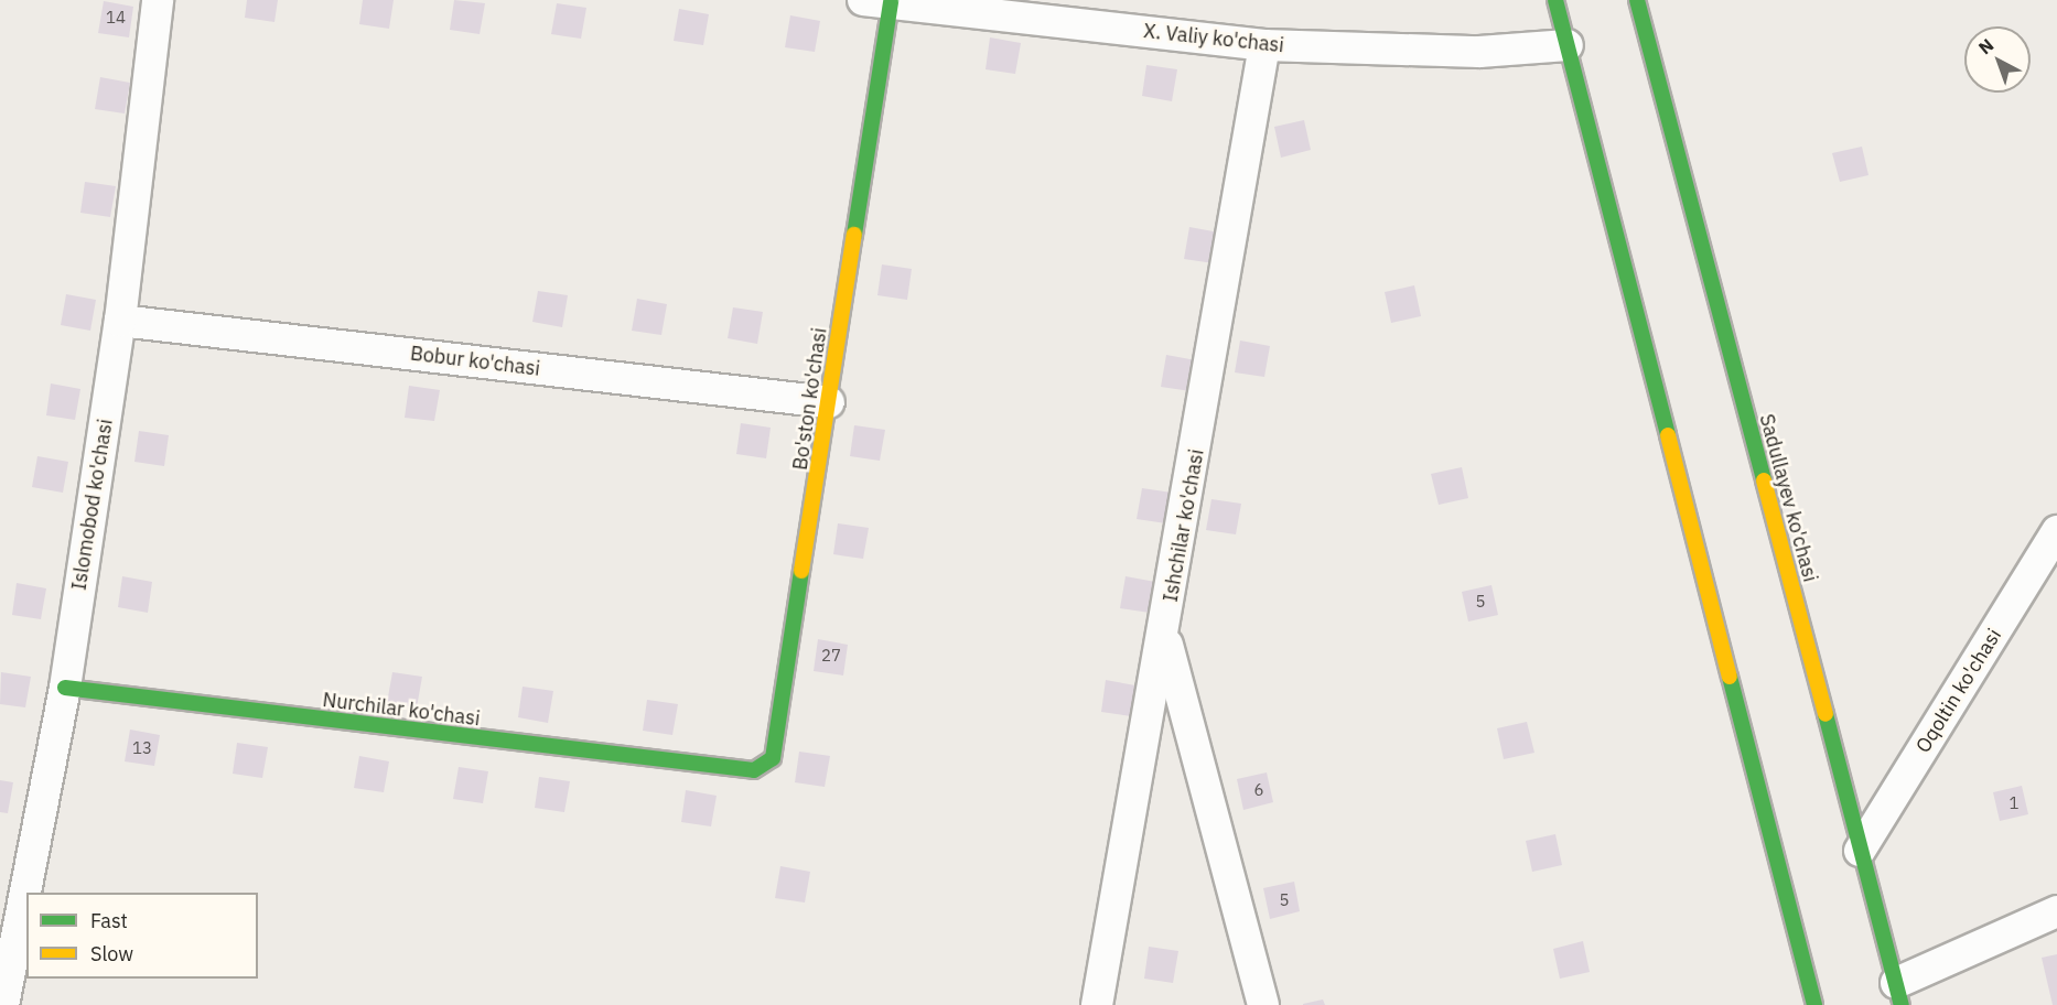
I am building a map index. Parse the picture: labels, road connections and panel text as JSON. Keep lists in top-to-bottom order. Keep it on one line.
{"streets":{"main road":["Bo'ston ko'chasi","Sadullayev ko'chasi","Nurchilar ko'chasi"],"street":["X. Valiy ko'chasi","Bobur ko'chasi","Islomobod ko'chasi","Ishchilar ko'chasi","Oqoltin ko'chasi"]},"crossings":[["X. Valiy ko'chasi","Bo'ston ko'chasi"],["X. Valiy ko'chasi","Ishchilar ko'chasi"],["Bobur ko'chasi","Bo'ston ko'chasi"],["Bobur ko'chasi","Islomobod ko'chasi"],["Bo'ston ko'chasi","Nurchilar ko'chasi"],["Sadullayev ko'chasi","Oqoltin ko'chasi"],["Islomobod ko'chasi","Nurchilar ko'chasi"]],"house_numbers":["14","5","27","13","6","1","5"],"legend":["Fast","Slow"],"north":"top left"}
